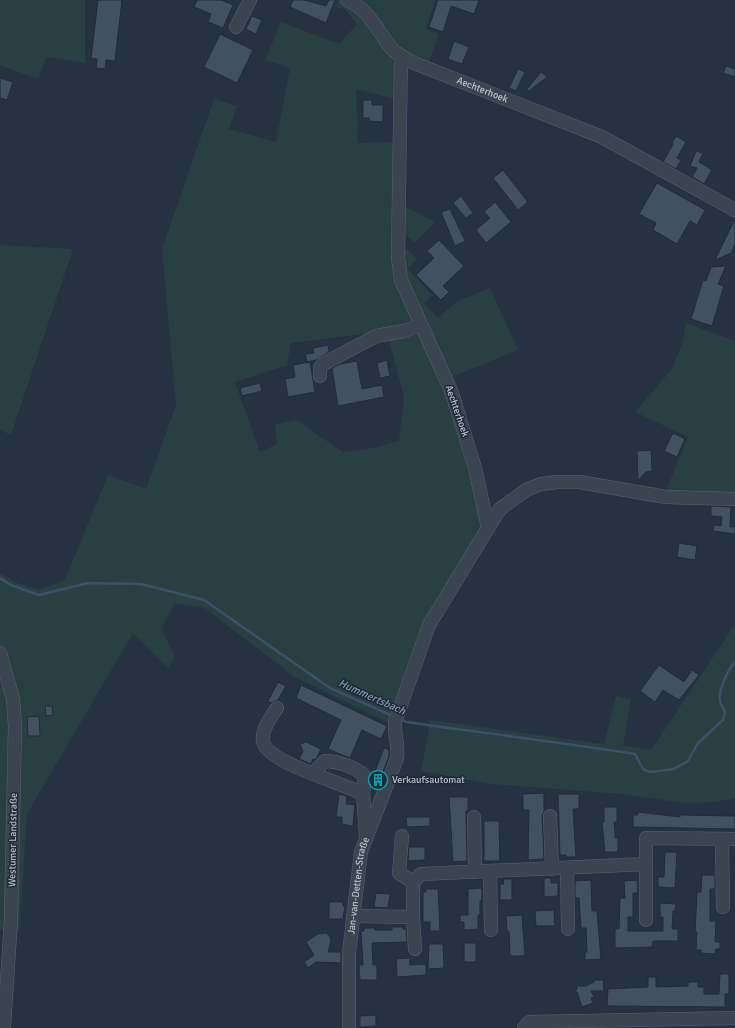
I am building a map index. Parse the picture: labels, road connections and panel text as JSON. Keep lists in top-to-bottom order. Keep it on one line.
{"streets":{"street":["Aechterhoek","Westumer Landstraße","Jan-van-Detten-Straße"]},"crossings":[["Aechterhoek","Jan-van-Detten-Straße"]],"water":["Hummertsbach"],"places":{"building":["Verkaufsautomat"]}}
